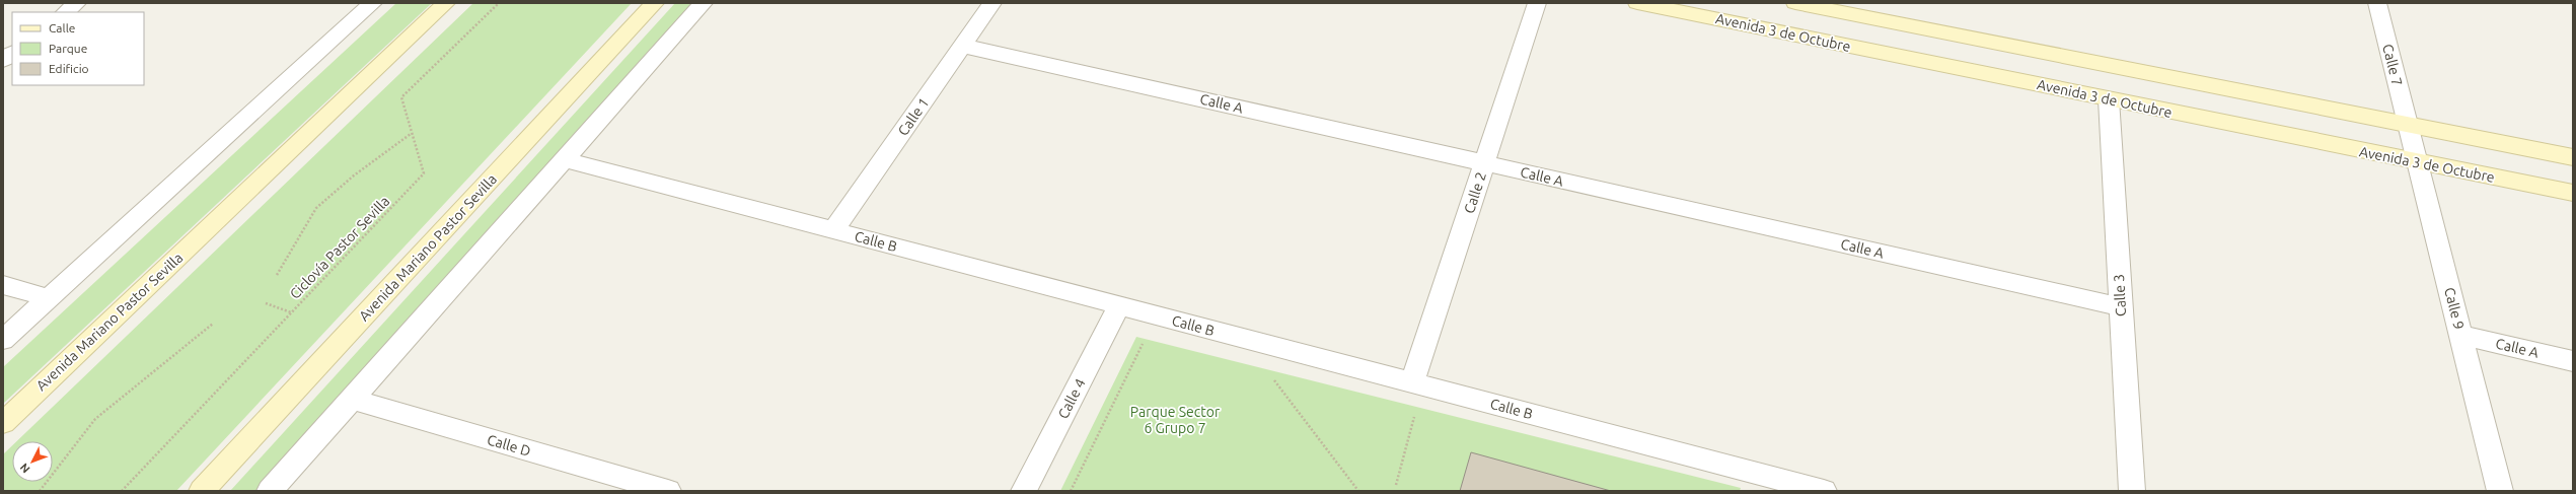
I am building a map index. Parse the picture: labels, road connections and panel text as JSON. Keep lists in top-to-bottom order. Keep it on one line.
{"streets":{"street":["Avenida 3 de Octubre","Calle 7","Calle A","Calle 1","Calle 2","Calle B","Avenida Mariano Pastor Sevilla","Calle 3","Calle 9","Calle 4","Calle D"],"path":["Ciclovía Pastor Sevilla"]},"crossings":[["Avenida 3 de Octubre","Calle 3"],["Avenida 3 de Octubre","Calle 9"],["Calle 7","Calle 9"],["Calle A","Calle 1"],["Calle A","Calle 2"],["Calle A","Calle 3"],["Calle A","Calle 9"],["Calle 1","Calle B"],["Calle 2","Calle B"],["Calle B","Calle 4"]],"parks":["Parque Sector 6 Grupo 7"],"legend":["Calle","Parque","Edificio"],"north":"bottom left"}
